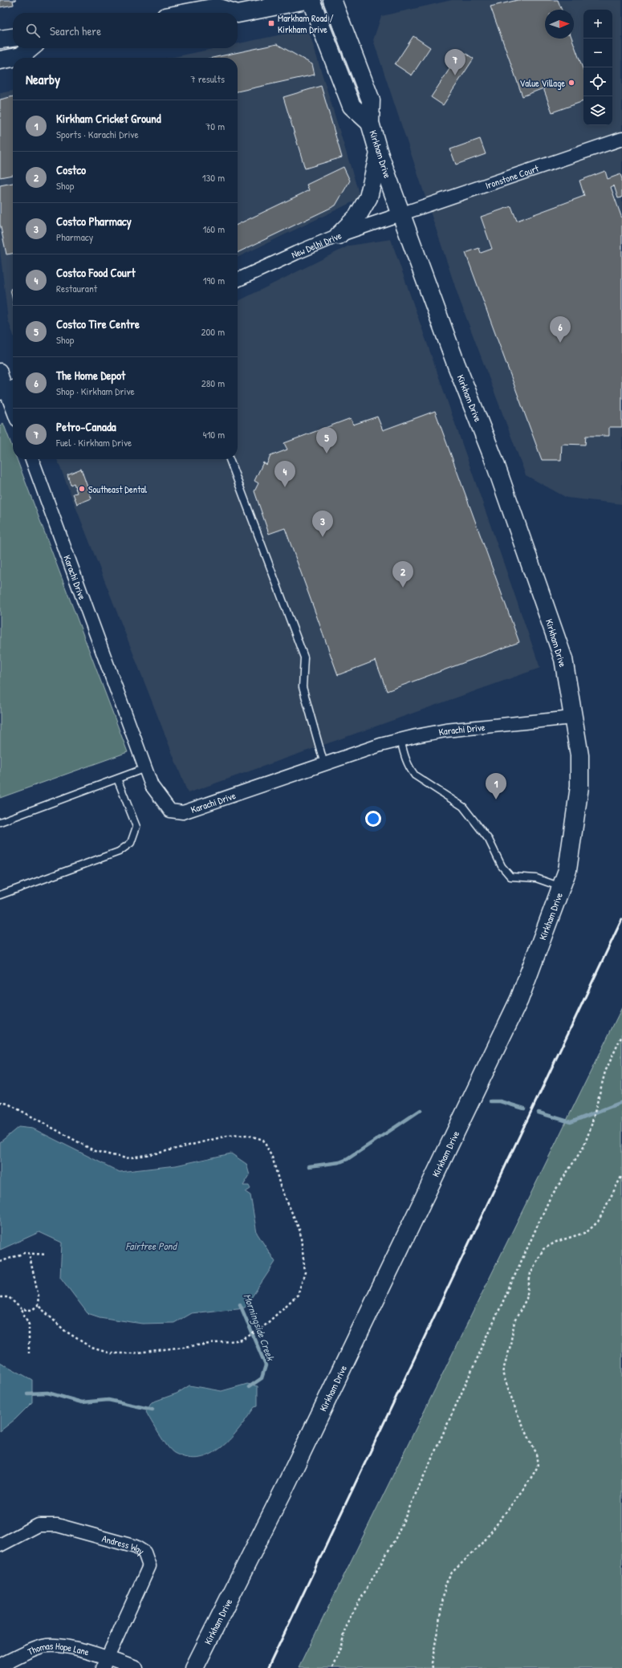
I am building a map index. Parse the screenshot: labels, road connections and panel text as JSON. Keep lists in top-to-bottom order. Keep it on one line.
{"streets":{"street":["Kirkham Drive","Ironstone Court","New Delhi Drive","Karachi Drive","Andress Way","Thomas Hope Lane"]},"crossings":[["Kirkham Drive","Ironstone Court"],["Kirkham Drive","New Delhi Drive"],["Kirkham Drive","Karachi Drive"],["Ironstone Court","New Delhi Drive"],["Andress Way","Thomas Hope Lane"]],"water":["Fairtree Pond","Morningside Creek"],"places":{"transit":["Markham Road / Kirkham Drive"],"other":["Value Village","Southeast Dental"]},"north":"right","page":{"map_buttons":["+","−"],"search":"Search here","pins":["7","6","5","4","3","2","1"],"heading":["Nearby","7 results"],"list":[{"mark":"1","name":"Kirkham Cricket Ground","note":"Sports · Karachi Drive","value":"70 m"},{"mark":"2","name":"Costco","note":"Shop","value":"130 m"},{"mark":"3","name":"Costco Pharmacy","note":"Pharmacy","value":"160 m"},{"mark":"4","name":"Costco Food Court","note":"Restaurant","value":"190 m"},{"mark":"5","name":"Costco Tire Centre","note":"Shop","value":"200 m"},{"mark":"6","name":"The Home Depot","note":"Shop · Kirkham Drive","value":"280 m"},{"mark":"7","name":"Petro-Canada","note":"Fuel · Kirkham Drive","value":"410 m"}]}}
